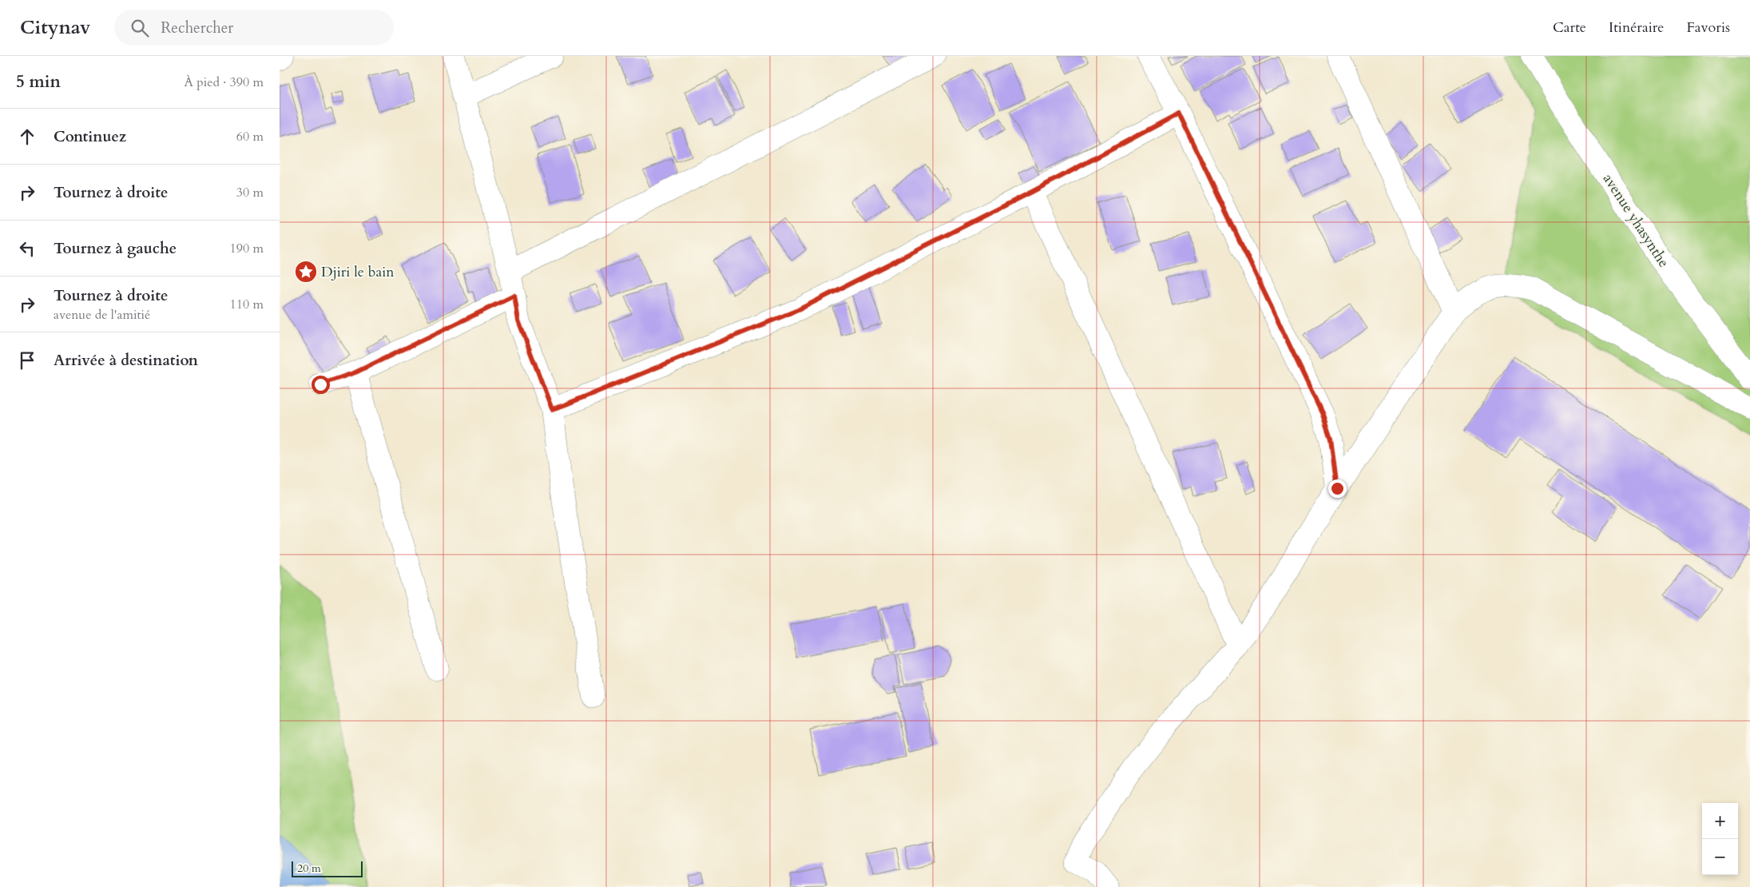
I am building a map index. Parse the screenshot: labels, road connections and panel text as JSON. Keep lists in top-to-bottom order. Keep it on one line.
{"streets":{"street":["avenue yhasynthe"]},"places":{"place":["Djiri le bain"]},"scale_bar":"20 m","page":{"header":"Citynav","search":"Rechercher","nav":["Carte","Itinéraire","Favoris"],"heading":["5 min","À pied · 390 m"],"list":[["Continuez","60 m"],["Tournez à droite","30 m"],["Tournez à gauche","190 m"],["Tournez à droite","avenue de l'amitié","110 m"],"Arrivée à destination"],"map_buttons":["+","−"],"scale":"20 m"}}
